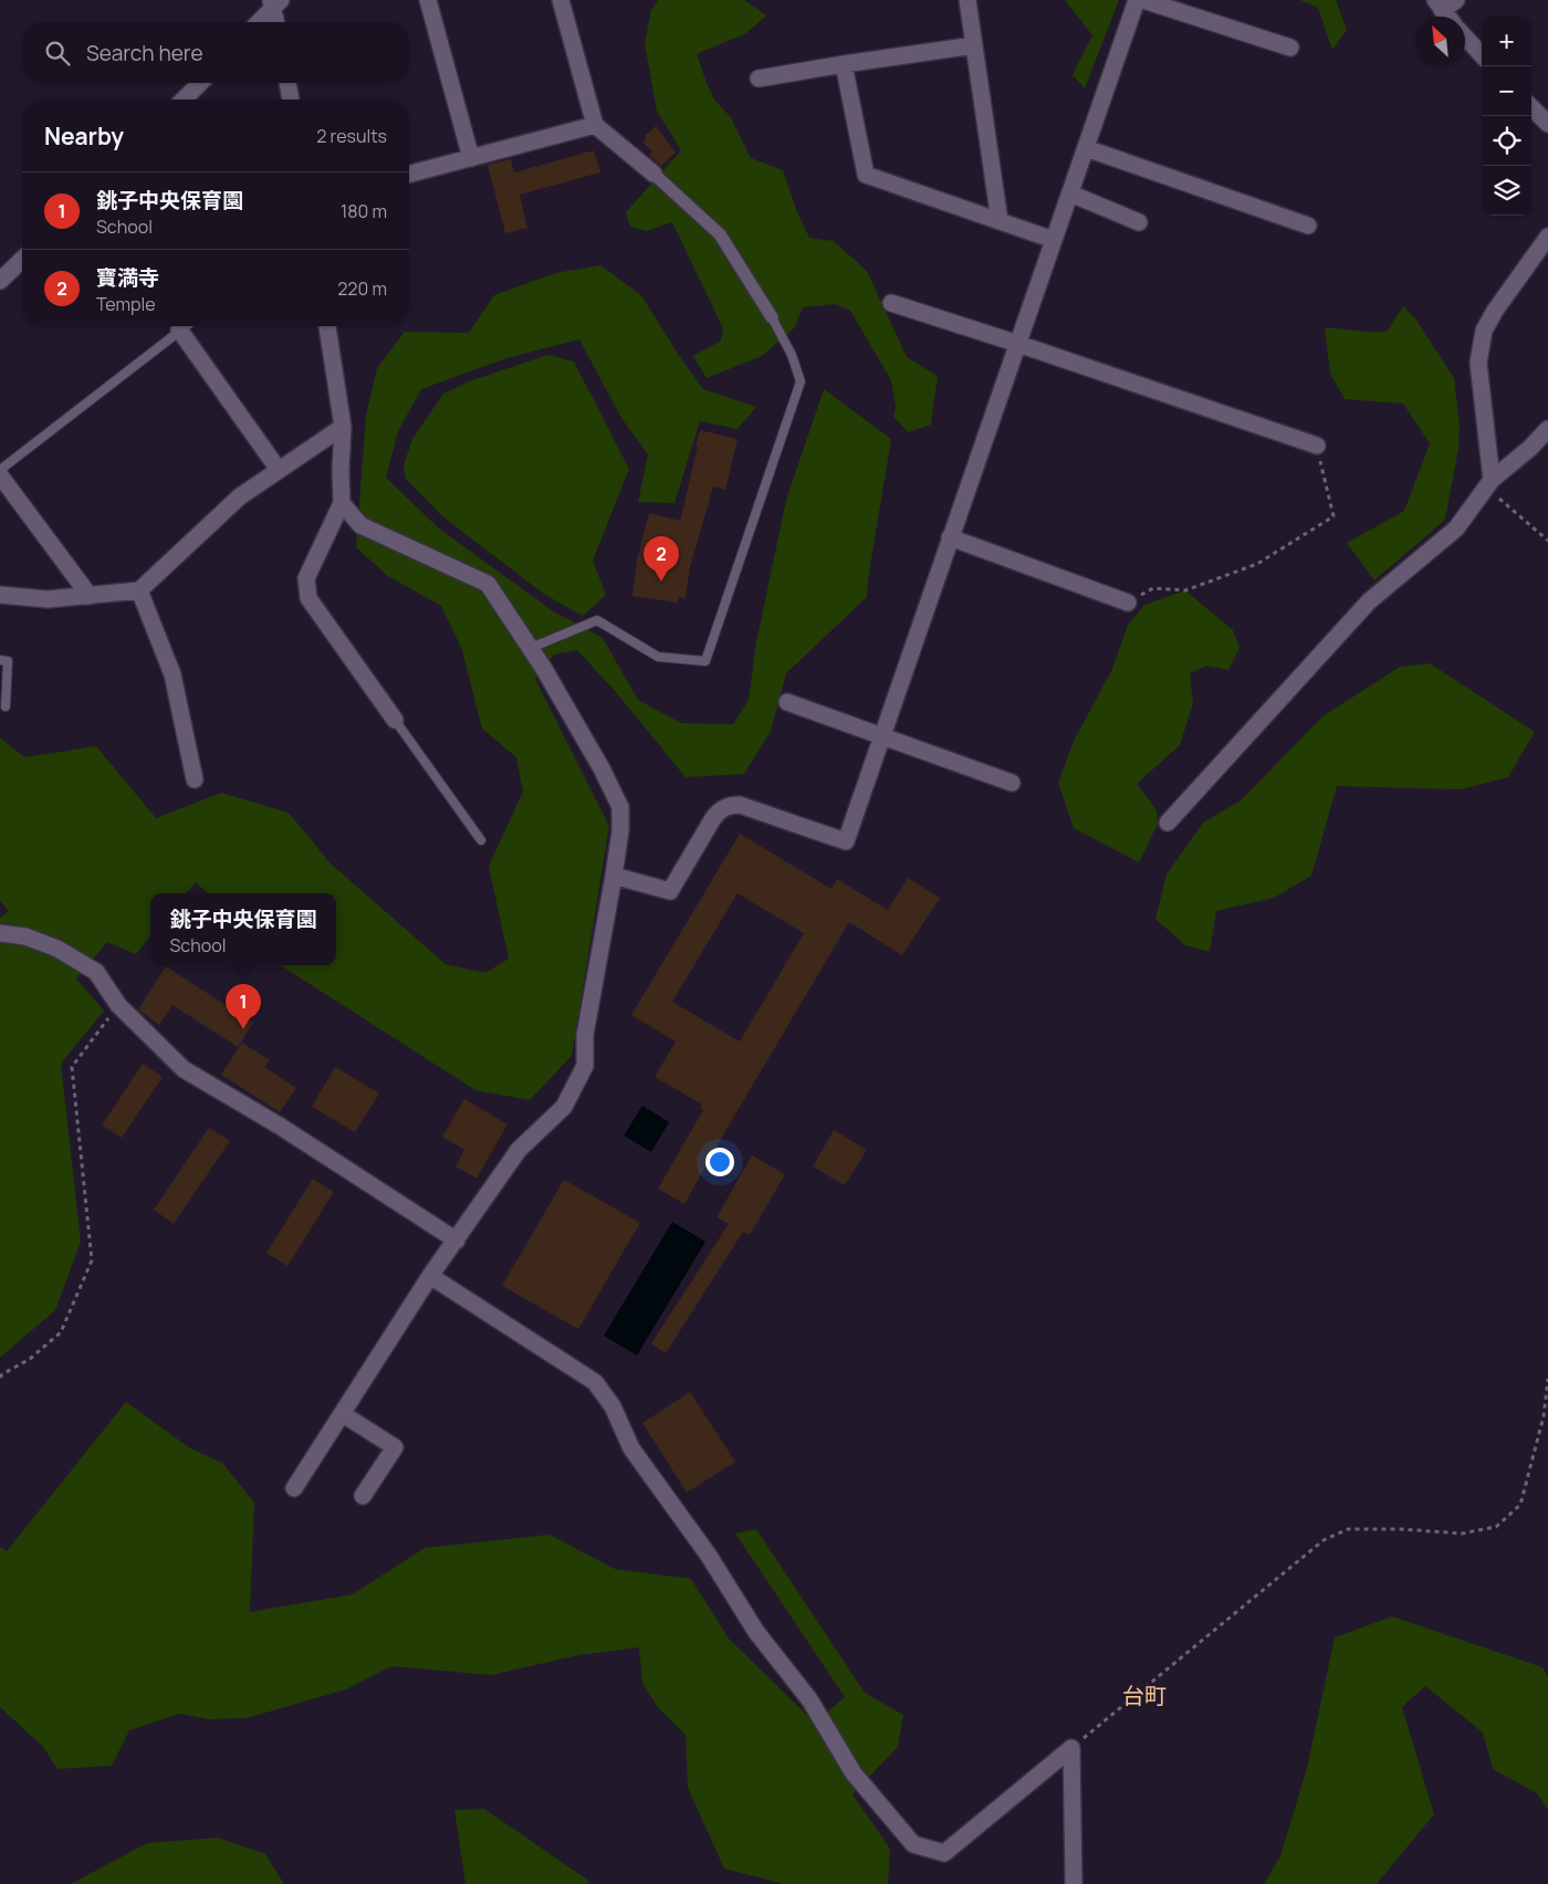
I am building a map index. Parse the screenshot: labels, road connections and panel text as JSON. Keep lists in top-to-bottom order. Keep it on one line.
{"districts":["台町"],"north":"top left","page":{"map_buttons":["+","−"],"search":"Search here","heading":["Nearby","2 results"],"list":[{"mark":"1","name":"銚子中央保育園","note":"School","value":"180 m"},{"mark":"2","name":"寶満寺","note":"Temple","value":"220 m"}],"pins":["2","1"],"popup":["銚子中央保育園","School"]}}
